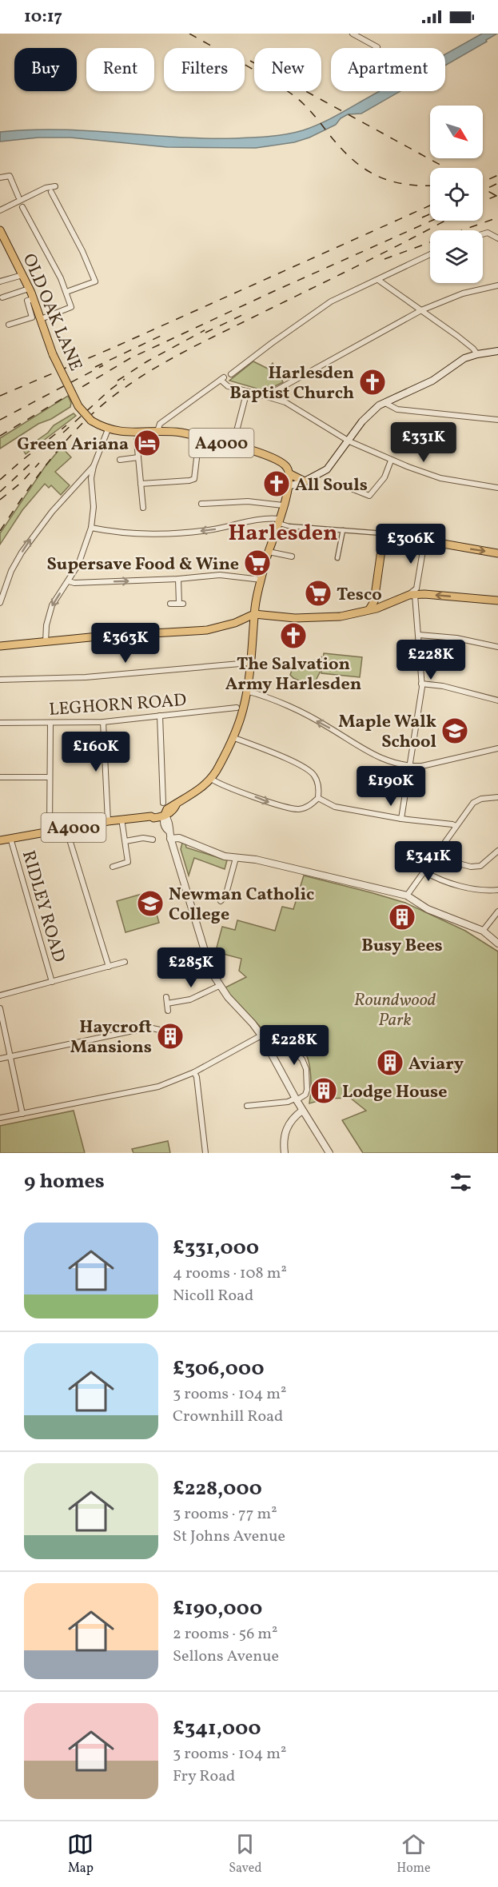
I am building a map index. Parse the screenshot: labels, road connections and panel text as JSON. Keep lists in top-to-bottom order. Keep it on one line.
{"streets":{"main road":["OLD OAK LANE","A4000"],"street":["LEGHORN ROAD","RIDLEY ROAD"]},"crossings":[["OLD OAK LANE","A4000"],["A4000","RIDLEY ROAD"]],"districts":["Harlesden"],"parks":["Roundwood Park"],"places":{"church":["Harlesden Baptist Church","All Souls","The Salvation Army Harlesden"],"hotel":["Green Ariana"],"supermarket":["Supersave Food & Wine","Tesco"],"school or university":["Maple Walk School","Newman Catholic College"],"building":["Busy Bees","Haycroft Mansions","Aviary","Lodge House"]},"north":"bottom right","page":{"status":"10:17","chip":["Buy","Rent","Filters","New","Apartment"],"price":["£331K","£306K","£363K","£228K","£160K","£190K","£341K","£285K","£228K"],"heading":"9 homes","list":[{"name":"£331,000","note":"4 rooms · 108 m² · Nicoll Road"},{"name":"£306,000","note":"3 rooms · 104 m² · Crownhill Road"},{"name":"£228,000","note":"3 rooms · 77 m² · St Johns Avenue"},{"name":"£190,000","note":"2 rooms · 56 m² · Sellons Avenue"},{"name":"£341,000","note":"3 rooms · 104 m² · Fry Road"}],"tabs":["Map","Saved","Home"]}}
